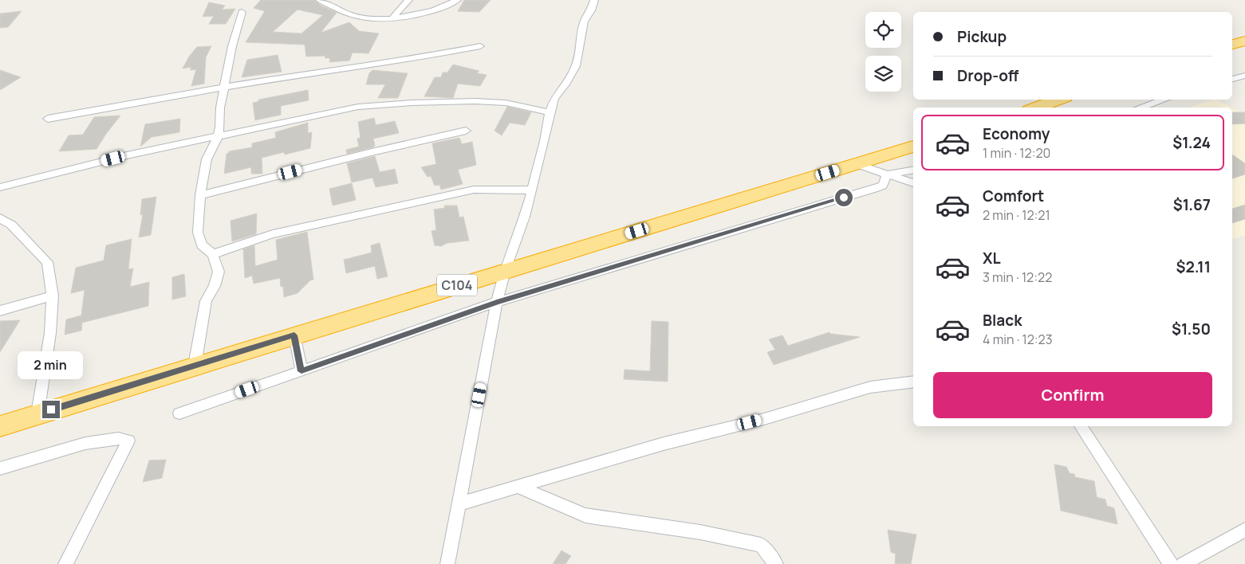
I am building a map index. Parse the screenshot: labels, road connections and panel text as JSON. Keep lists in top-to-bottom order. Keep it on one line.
{"streets":{"highway":["C104"]},"page":{"banner":["Pickup","Drop-off"],"list":[{"name":"Economy","note":"1 min · 12:20","value":"$1.24"},{"name":"Comfort","note":"2 min · 12:21","value":"$1.67"},{"name":"XL","note":"3 min · 12:22","value":"$2.11"},{"name":"Black","note":"4 min · 12:23","value":"$1.50"}],"bubble":"2 min","buttons":"Confirm"}}
